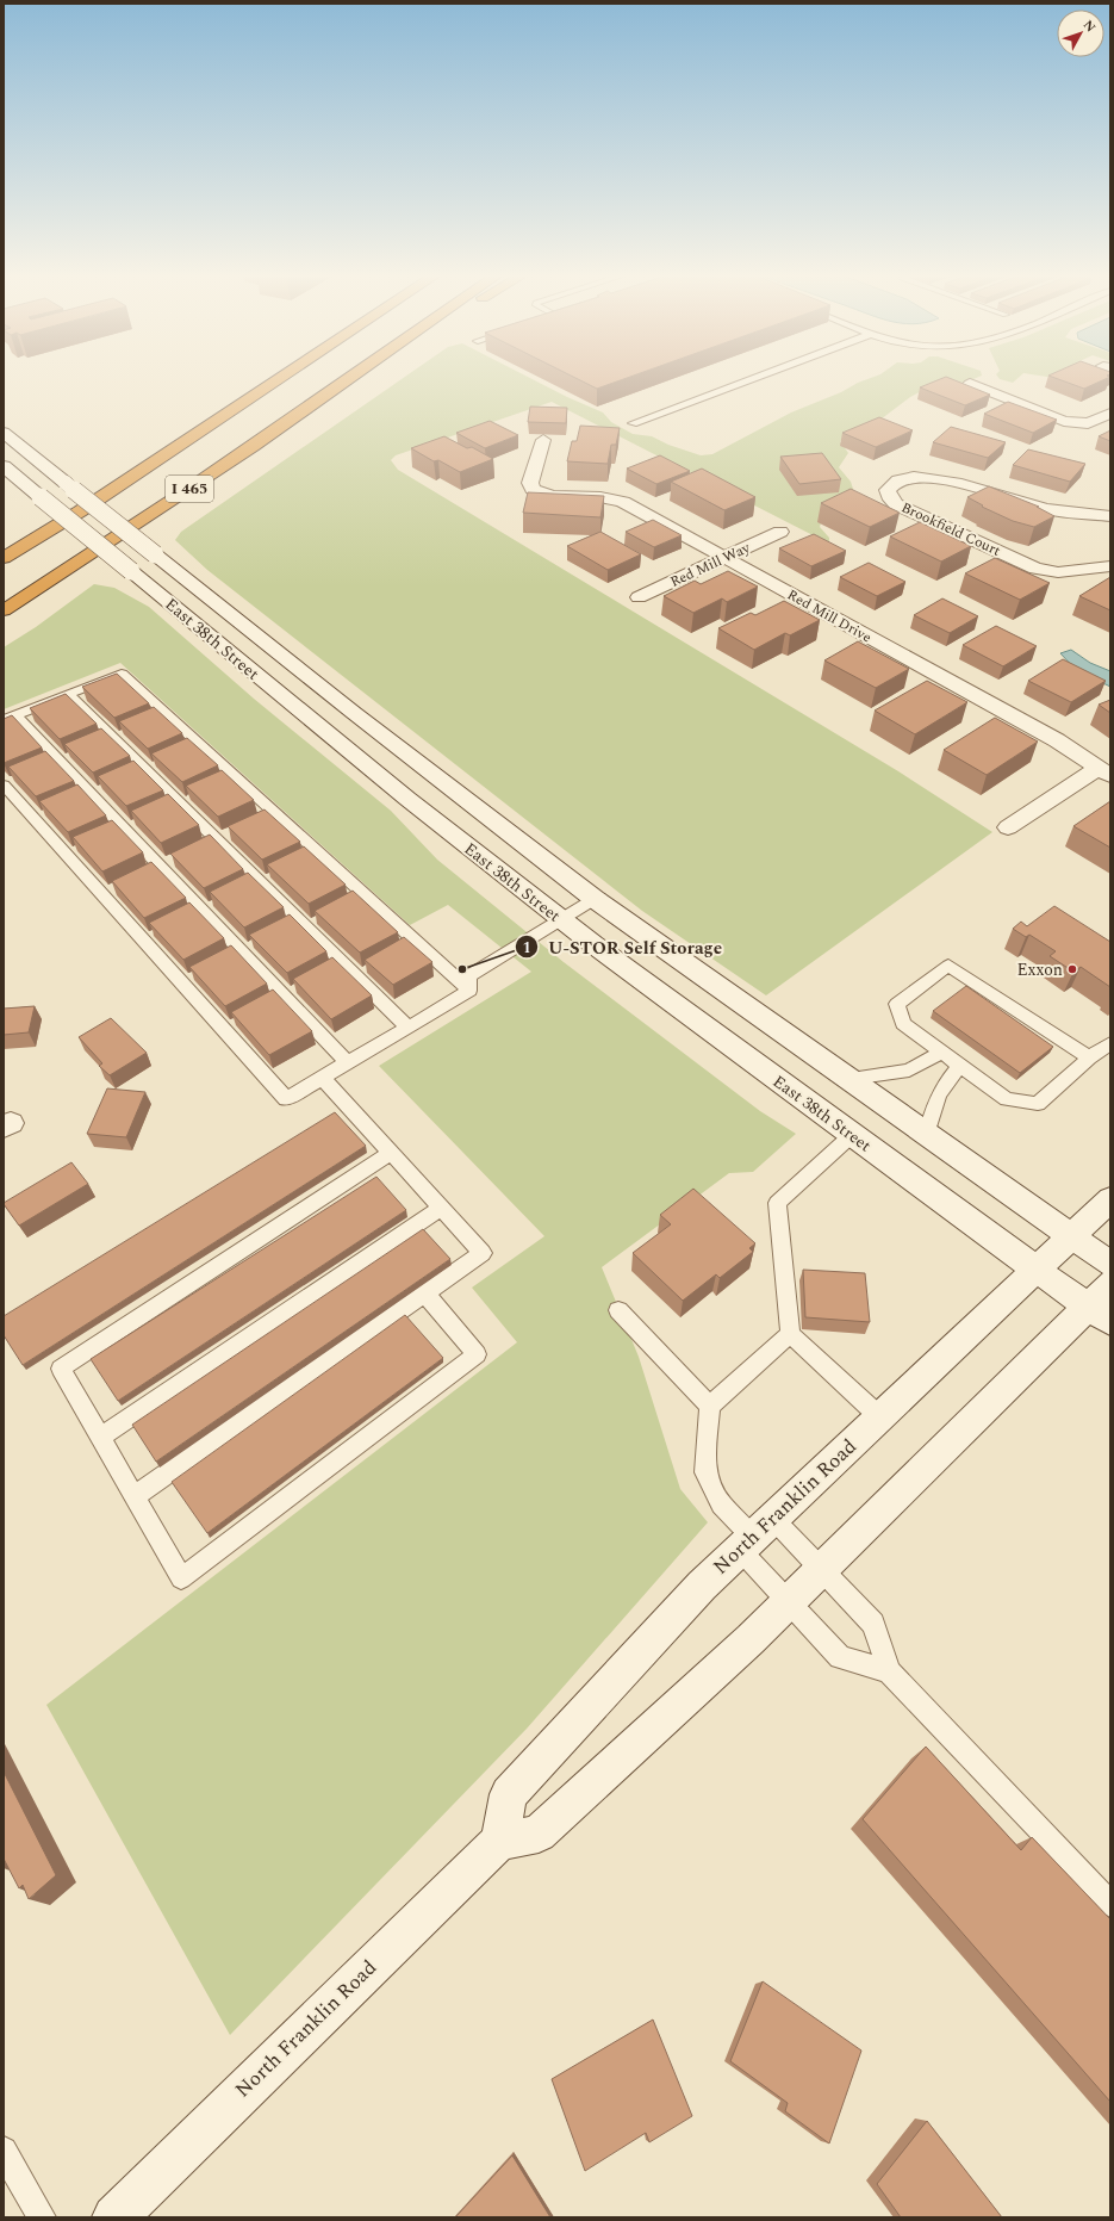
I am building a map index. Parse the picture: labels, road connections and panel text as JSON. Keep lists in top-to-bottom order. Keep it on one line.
{"streets":{"highway":["I 465"],"main road":["Brookfield Court","Red Mill Way","Red Mill Drive","East 38th Street","North Franklin Road"]},"crossings":[["Red Mill Way","Red Mill Drive"],["East 38th Street","North Franklin Road"]],"places":["U-STOR Self Storage","Exxon"],"north":"top right"}
